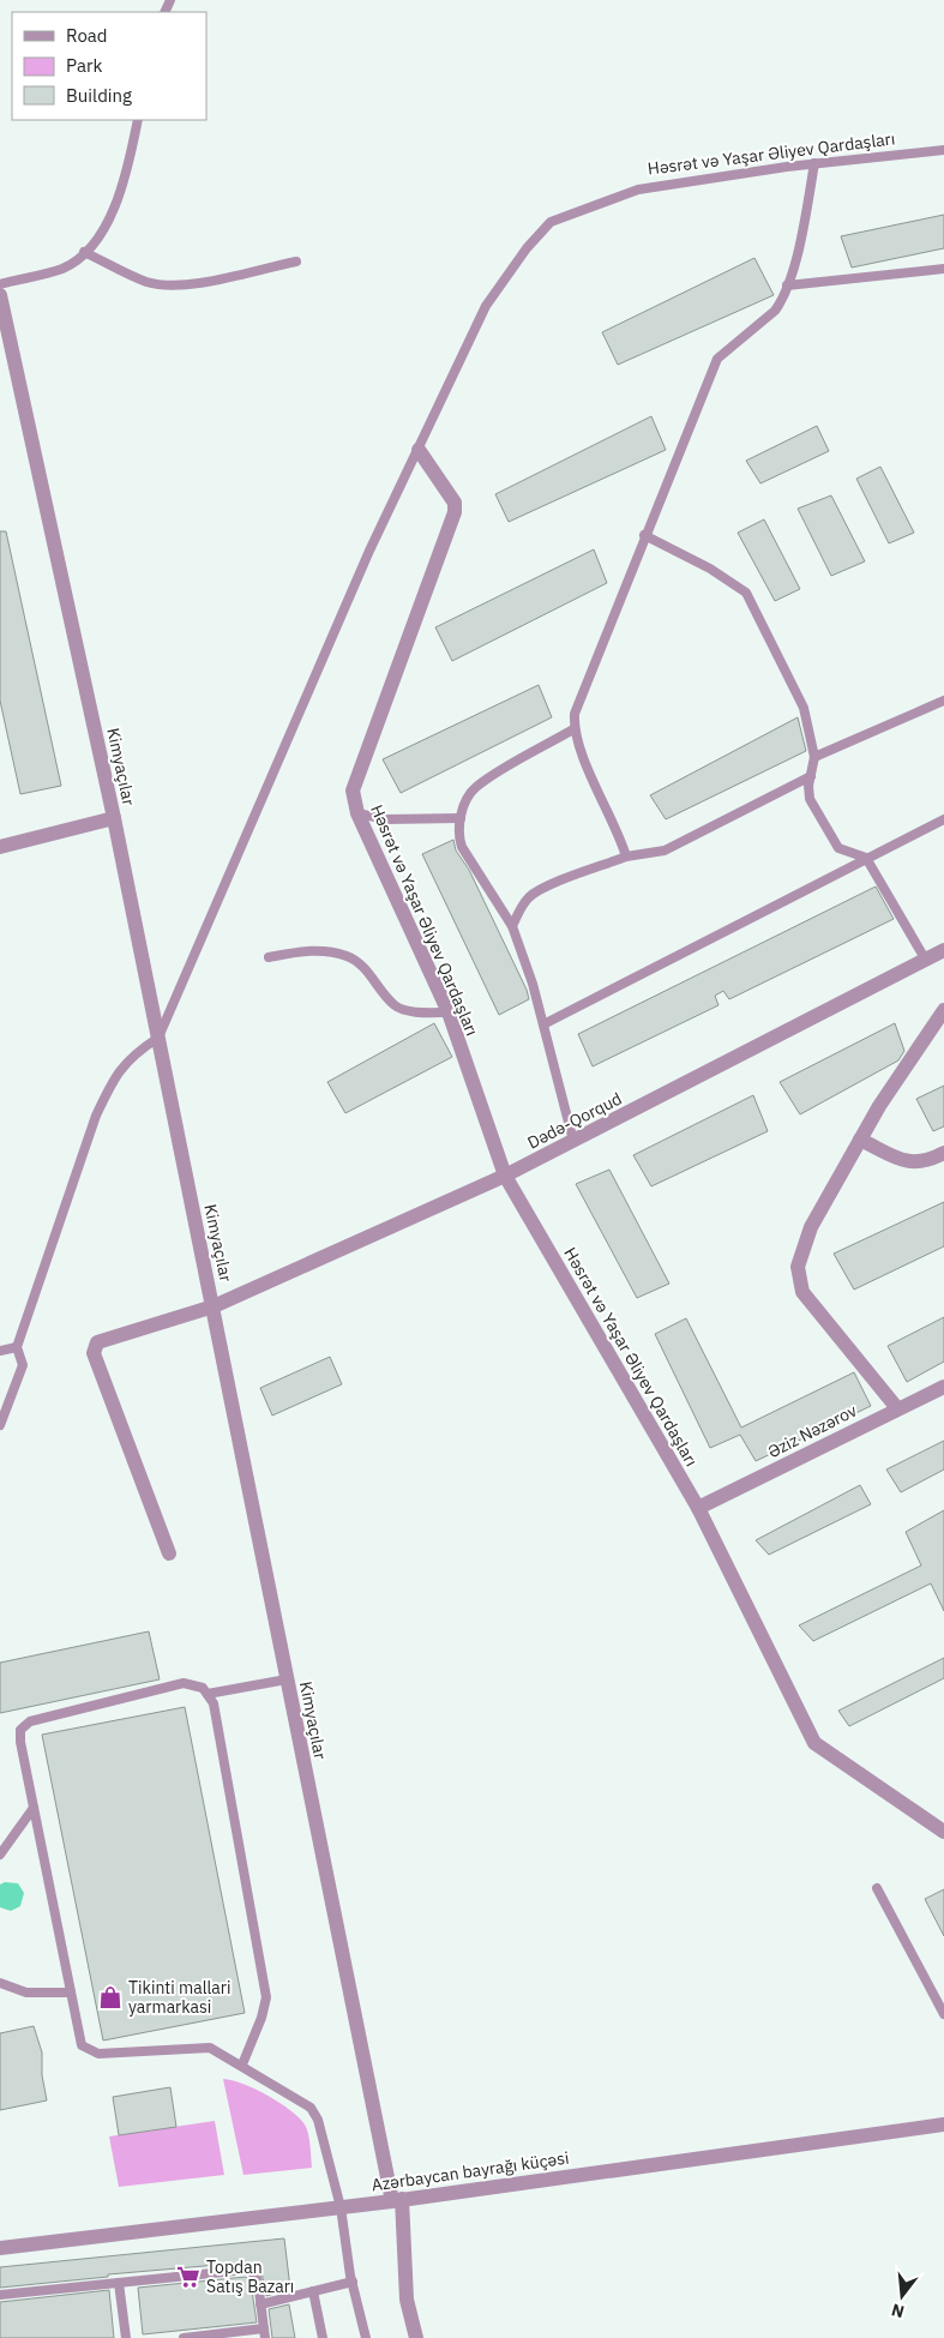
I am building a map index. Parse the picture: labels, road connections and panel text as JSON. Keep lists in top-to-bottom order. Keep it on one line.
{"streets":{"street":["Həsrət və Yaşar Əliyev Qardaşları","Kimyaçılar","Dədə-Qorqud","Əziz Nəzərov","Azərbaycan bayrağı küçəsi"]},"crossings":[["Həsrət və Yaşar Əliyev Qardaşları","Kimyaçılar"],["Həsrət və Yaşar Əliyev Qardaşları","Dədə-Qorqud"],["Həsrət və Yaşar Əliyev Qardaşları","Əziz Nəzərov"],["Kimyaçılar","Dədə-Qorqud"],["Kimyaçılar","Azərbaycan bayrağı küçəsi"]],"places":{"shop":["Tikinti mallari yarmarkasi"],"supermarket":["Topdan Satış Bazarı"]},"legend":["Road","Park","Building"],"north":"bottom"}
